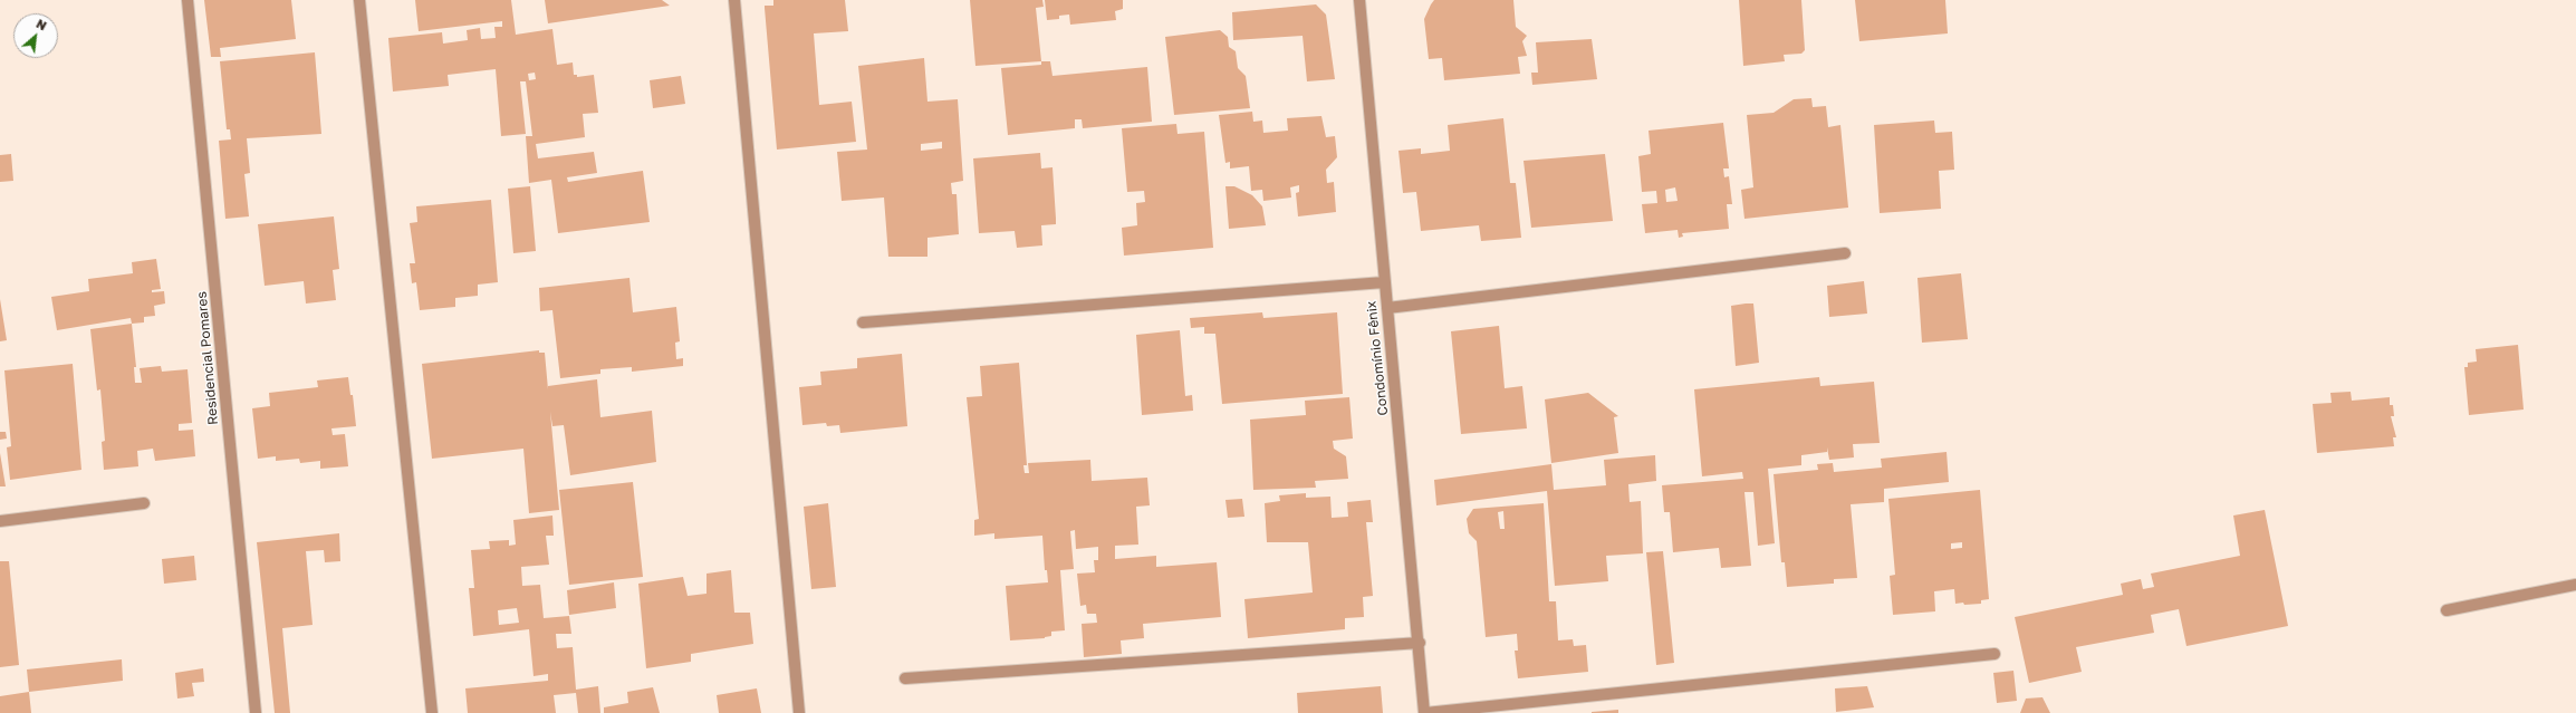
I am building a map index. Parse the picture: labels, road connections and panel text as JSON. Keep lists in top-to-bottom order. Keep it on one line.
{"streets":{"street":["Residencial Pomares","Condomínio Fênix"]},"north":"top right"}
